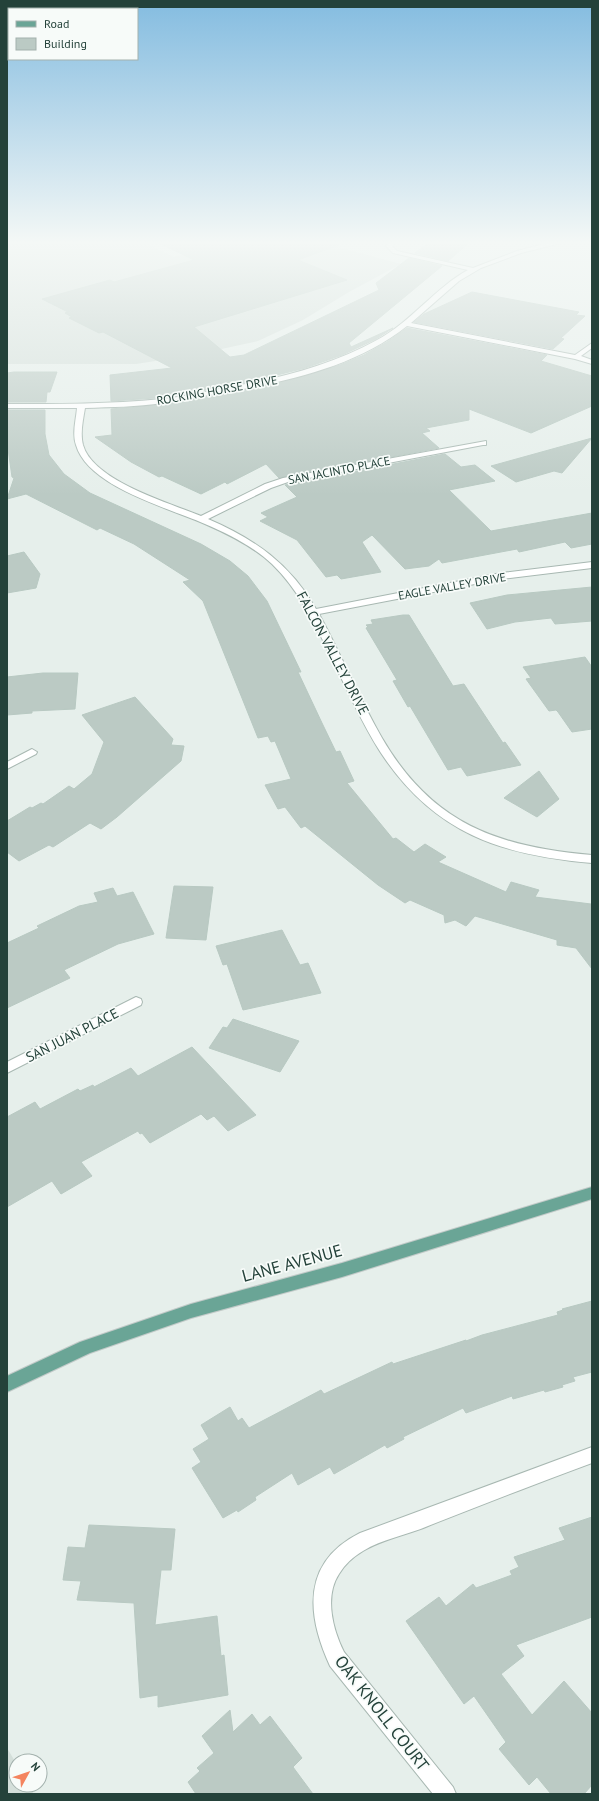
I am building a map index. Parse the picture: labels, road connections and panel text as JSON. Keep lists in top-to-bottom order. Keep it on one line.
{"streets":{"main road":["LANE AVENUE"],"street":["ROCKING HORSE DRIVE","SAN JACINTO PLACE","EAGLE VALLEY DRIVE","FALCON VALLEY DRIVE","SAN JUAN PLACE","OAK KNOLL COURT"]},"crossings":[["ROCKING HORSE DRIVE","FALCON VALLEY DRIVE"],["SAN JACINTO PLACE","FALCON VALLEY DRIVE"],["EAGLE VALLEY DRIVE","FALCON VALLEY DRIVE"]],"legend":["Road","Building"],"north":"top right"}
